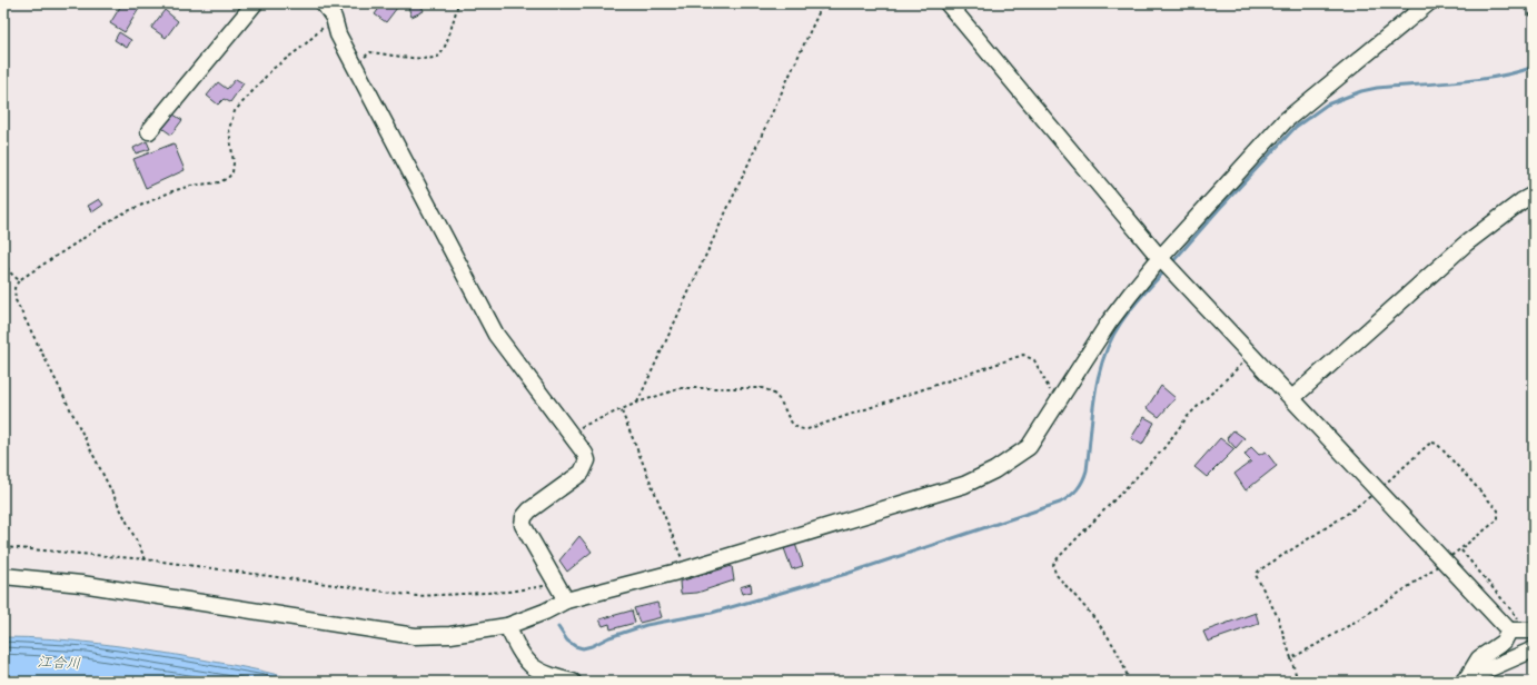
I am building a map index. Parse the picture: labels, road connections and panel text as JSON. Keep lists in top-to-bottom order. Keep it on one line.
{"water":["江合川"]}
